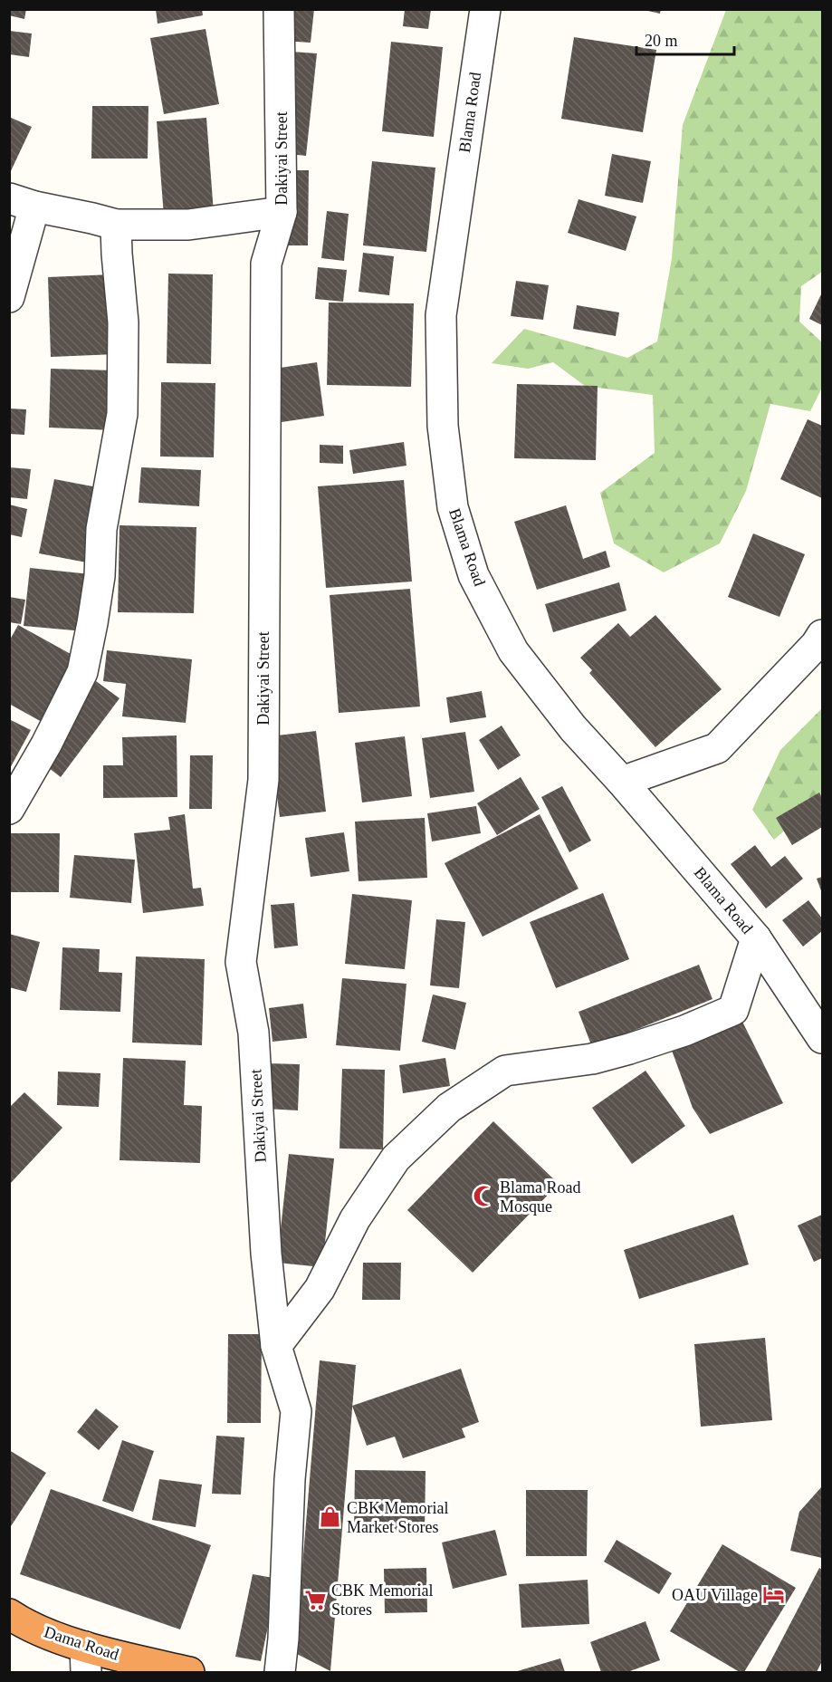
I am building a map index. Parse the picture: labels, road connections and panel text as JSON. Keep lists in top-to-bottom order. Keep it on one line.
{"streets":{"highway":["Dama Road"],"street":["Blama Road","Dakiyai Street"]},"places":{"mosque":["Blama Road Mosque"],"shop":["CBK Memorial Market Stores"],"hotel":["OAU Village"],"supermarket":["CBK Memorial Stores"]},"scale_bar":"20 m"}
